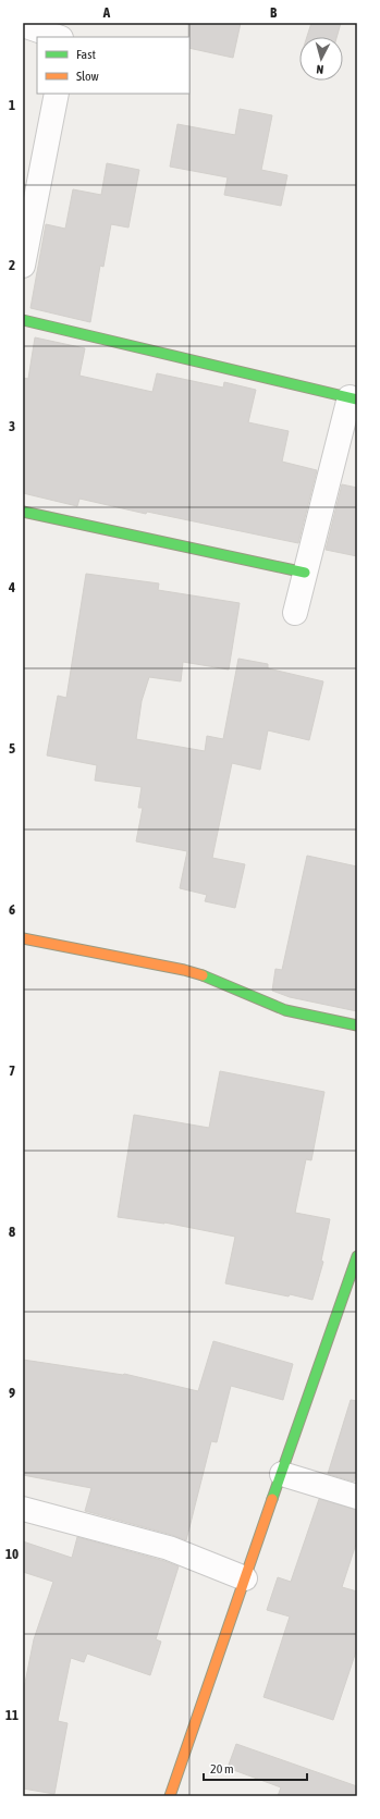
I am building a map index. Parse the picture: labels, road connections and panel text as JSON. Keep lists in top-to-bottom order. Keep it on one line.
{"legend":["Fast","Slow"],"scale_bar":"20 m","north":"bottom","grid":{"columns":["A","B"],"rows":["1","2","3","4","5","6","7","8","9","10","11"]}}
